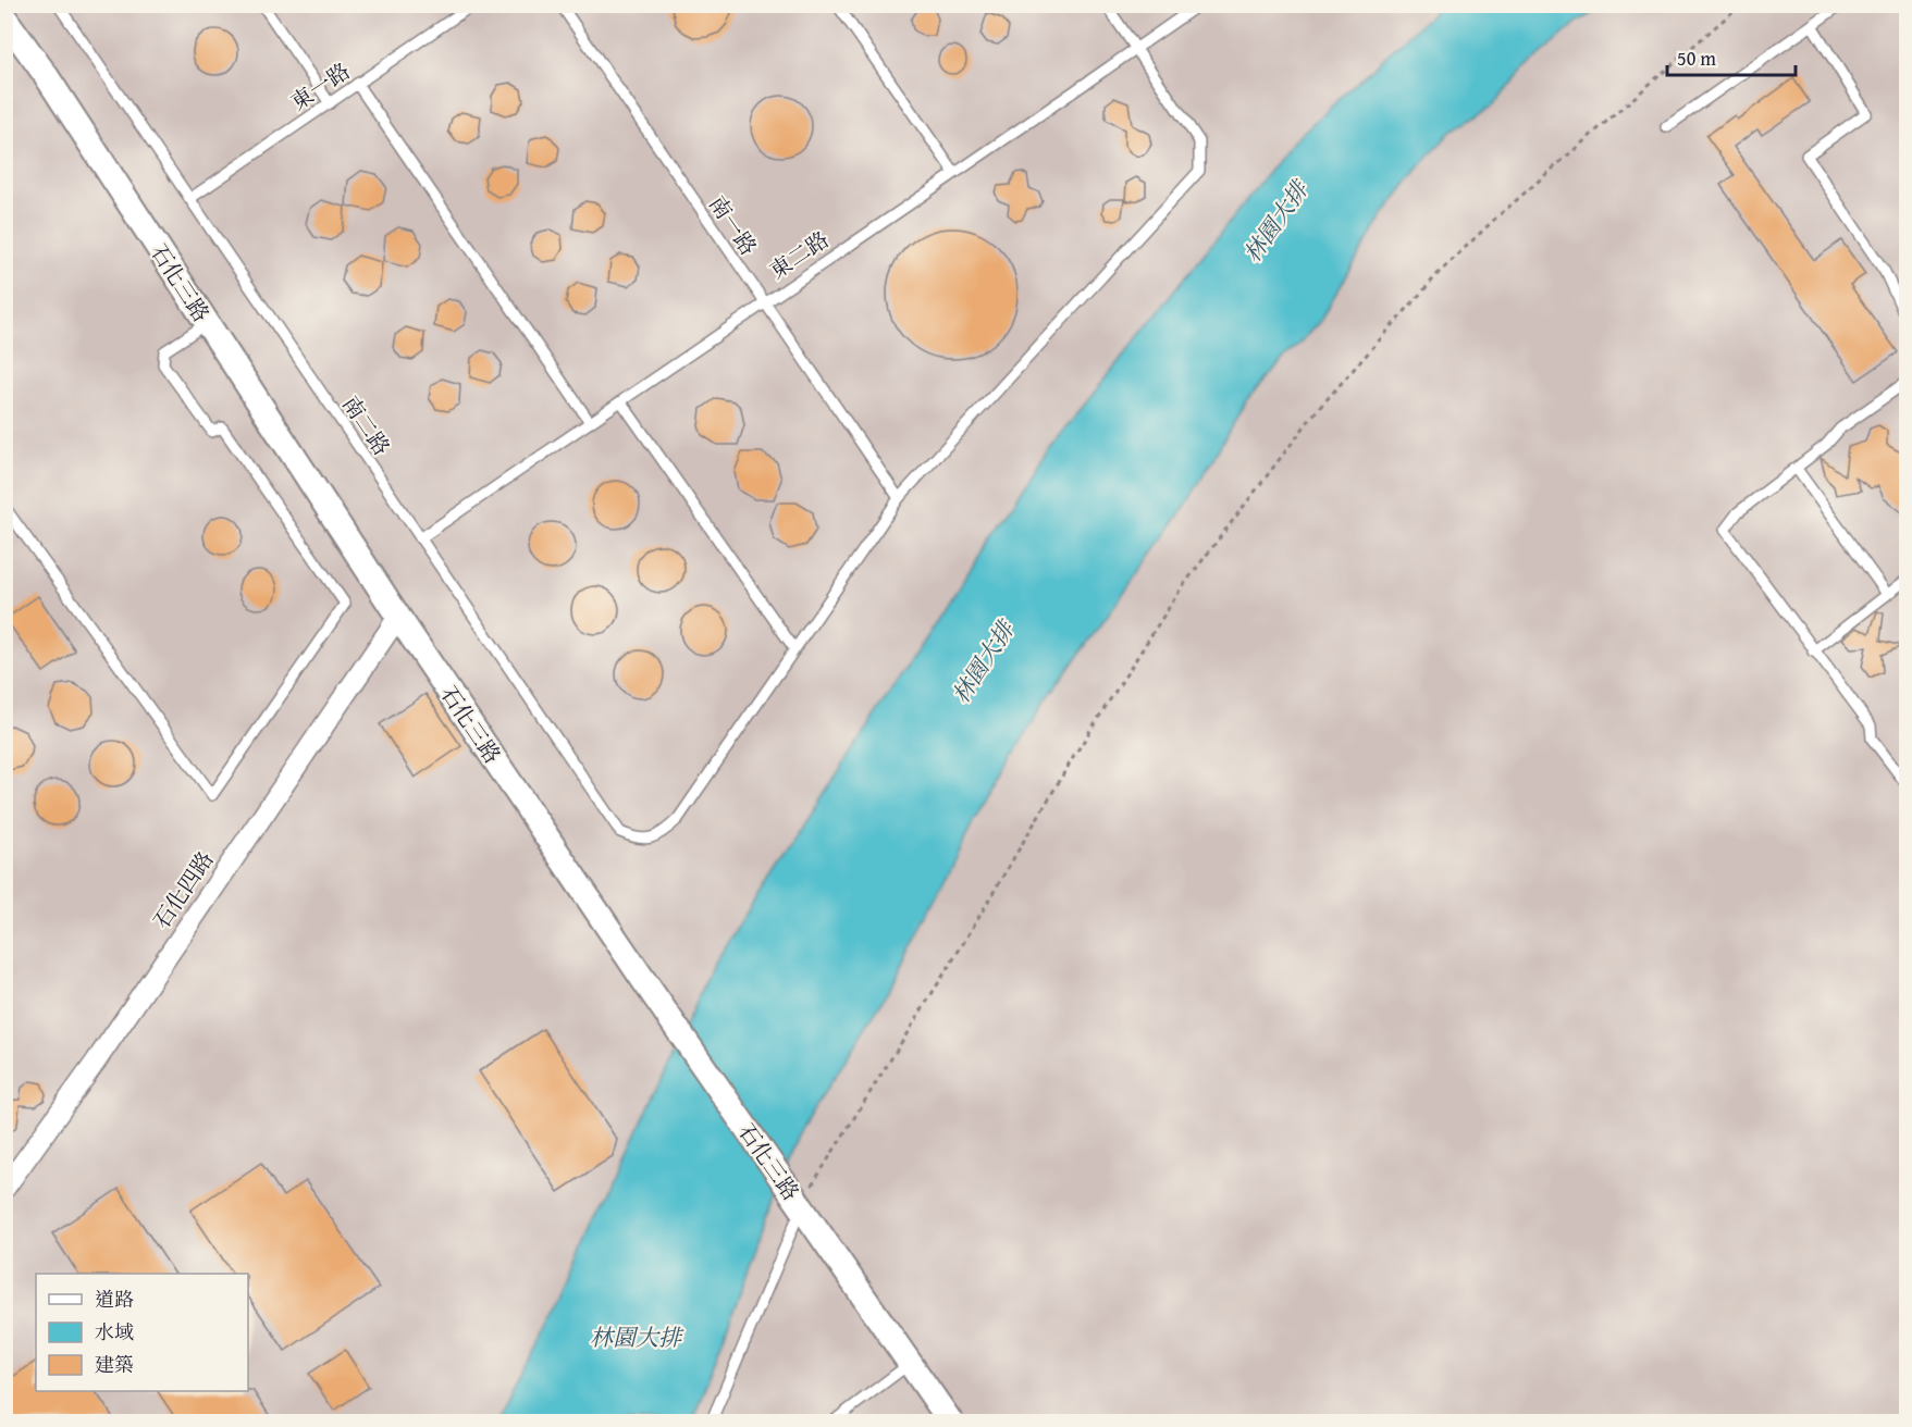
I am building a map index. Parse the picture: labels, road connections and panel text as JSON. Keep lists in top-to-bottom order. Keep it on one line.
{"streets":{"street":["石化三路","石化四路"],"lane":["東一路","南一路","東二路","南二路"]},"crossings":[["東一路","南二路"],["南一路","東二路"],["東二路","南二路"],["石化三路","石化四路"]],"water":["林園大排"],"legend":["道路","水域","建築"],"scale_bar":"50 m"}
